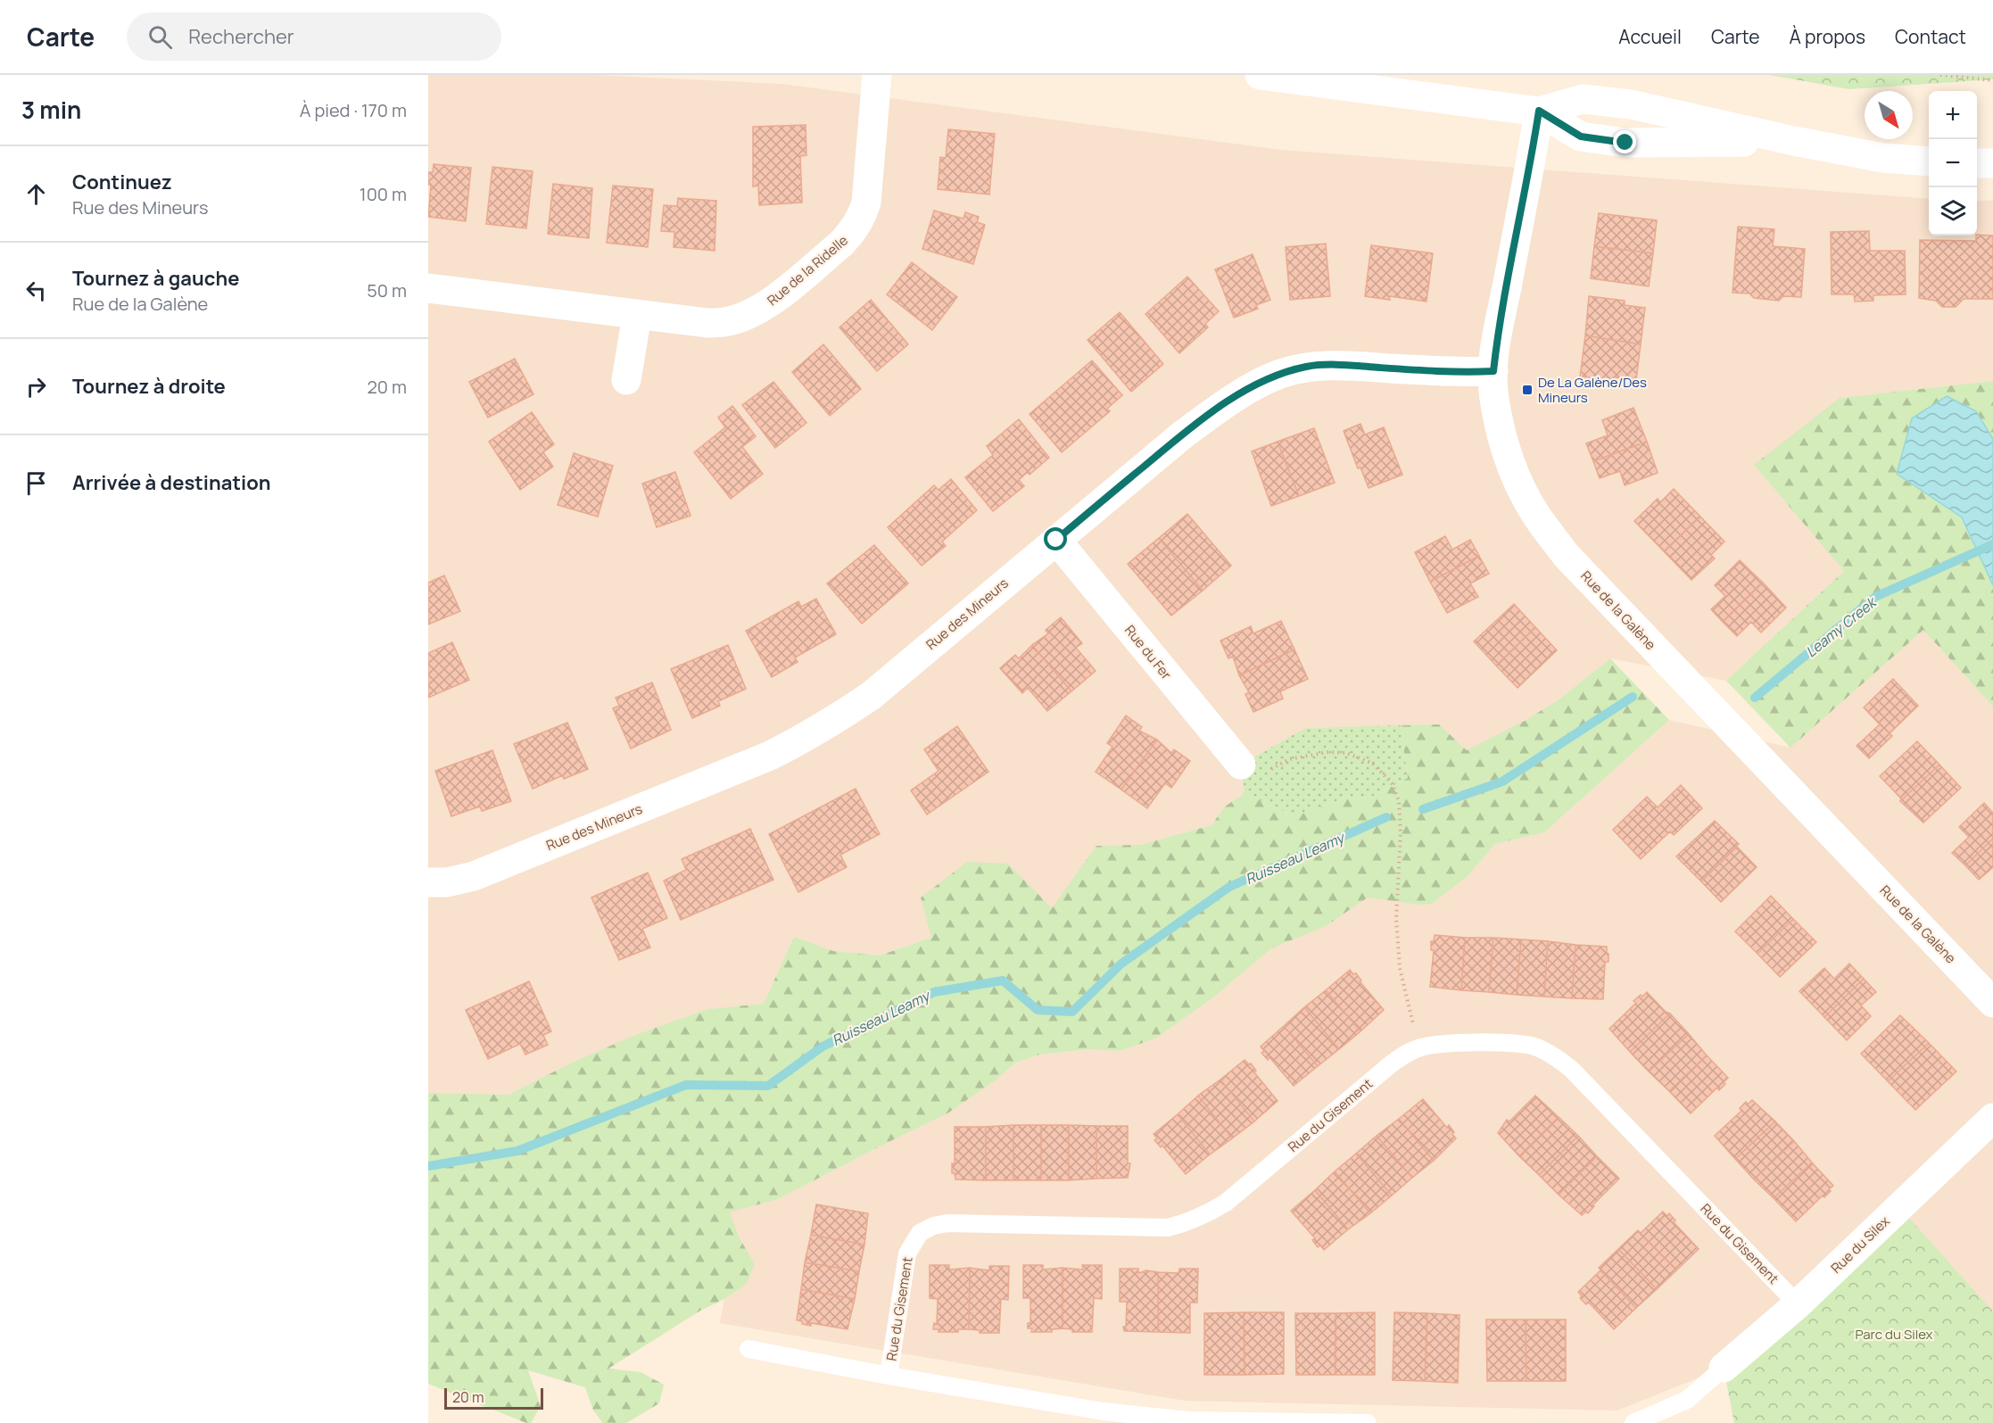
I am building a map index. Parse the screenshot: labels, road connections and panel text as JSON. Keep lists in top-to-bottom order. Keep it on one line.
{"streets":{"street":["Rue de la Ridelle","Rue de la Galène","Rue des Mineurs","Rue du Fer","Rue du Silex"],"lane":["Rue du Gisement"]},"crossings":[["Rue de la Galène","Rue des Mineurs"],["Rue des Mineurs","Rue du Fer"],["Rue du Gisement","Rue du Silex"]],"water":["Leamy Creek","Ruisseau Leamy"],"parks":["Parc du Silex"],"places":{"transit":["De La Galène/Des Mineurs"]},"scale_bar":"20 m","north":"bottom right","page":{"header":"Carte","search":"Rechercher","nav":["Accueil","Carte","À propos","Contact"],"heading":["3 min","À pied · 170 m"],"map_buttons":["+","−"],"list":[["Continuez","Rue des Mineurs","100 m"],["Tournez à gauche","Rue de la Galène","50 m"],["Tournez à droite","20 m"],"Arrivée à destination"],"scale":"20 m"}}
